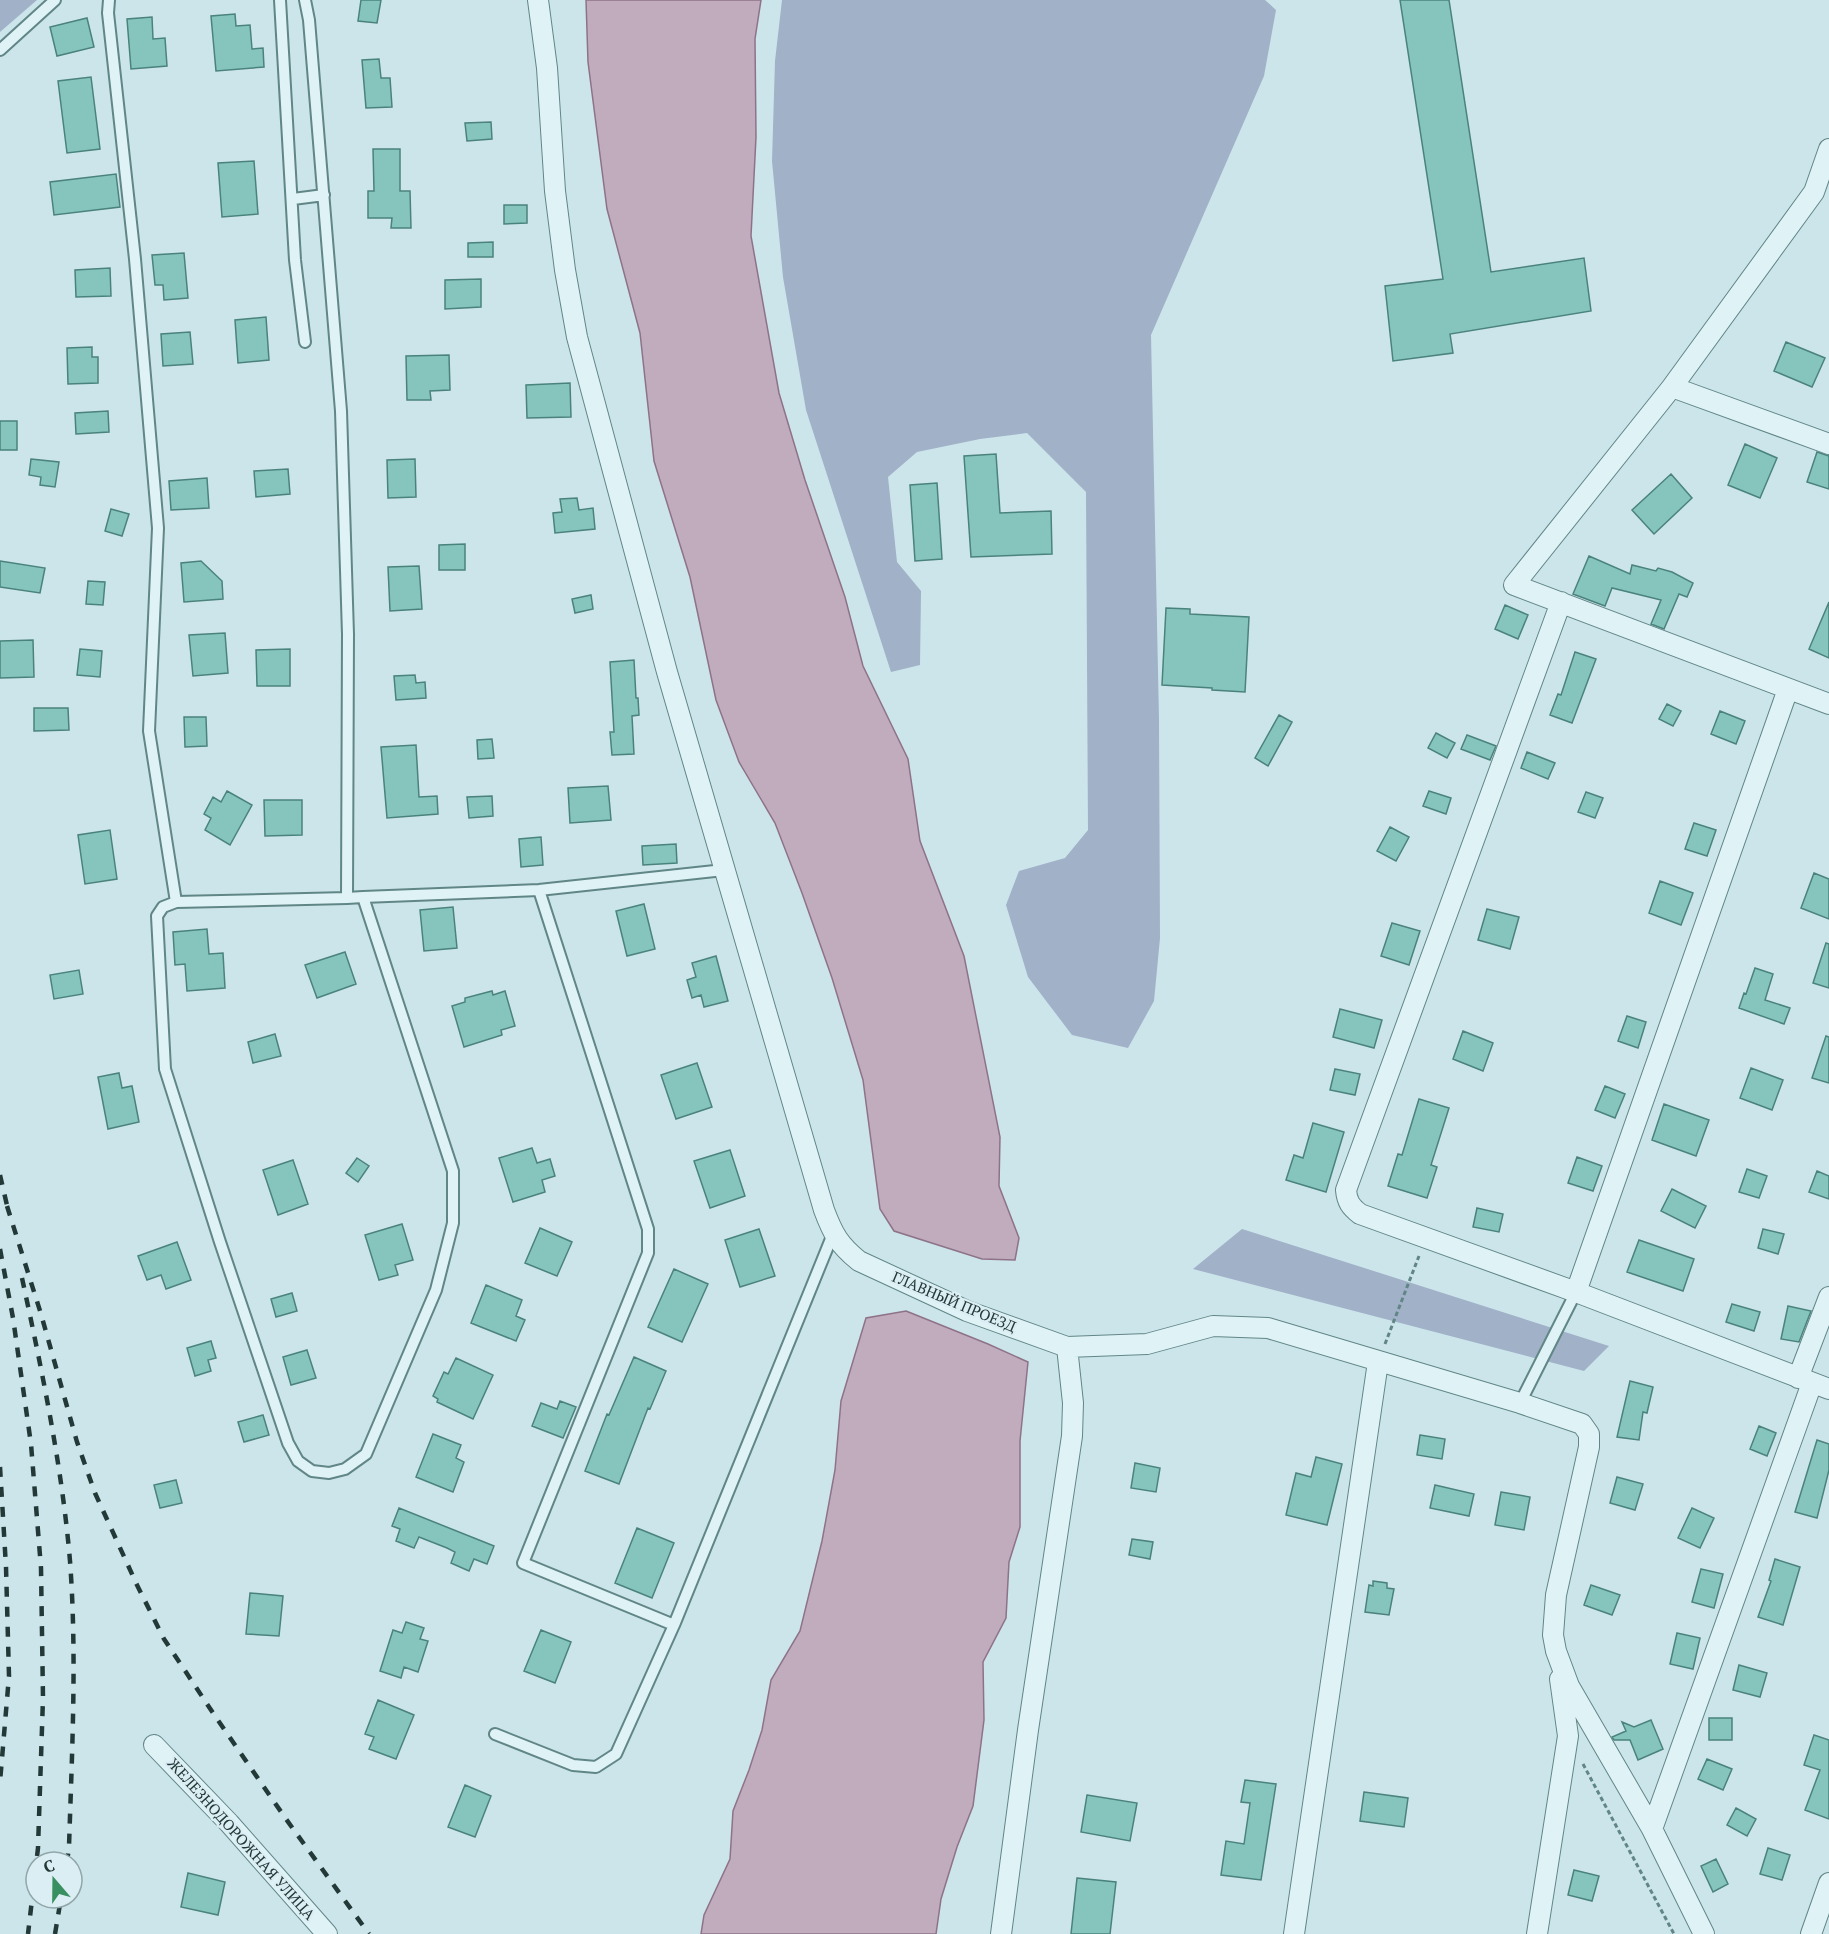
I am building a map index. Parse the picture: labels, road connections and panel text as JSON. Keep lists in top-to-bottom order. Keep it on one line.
{"streets":{"street":["ГЛАВНЫЙ ПРОЕЗД","ЖЕЛЕЗНОДОРОЖНАЯ УЛИЦА"]},"north":"top"}
